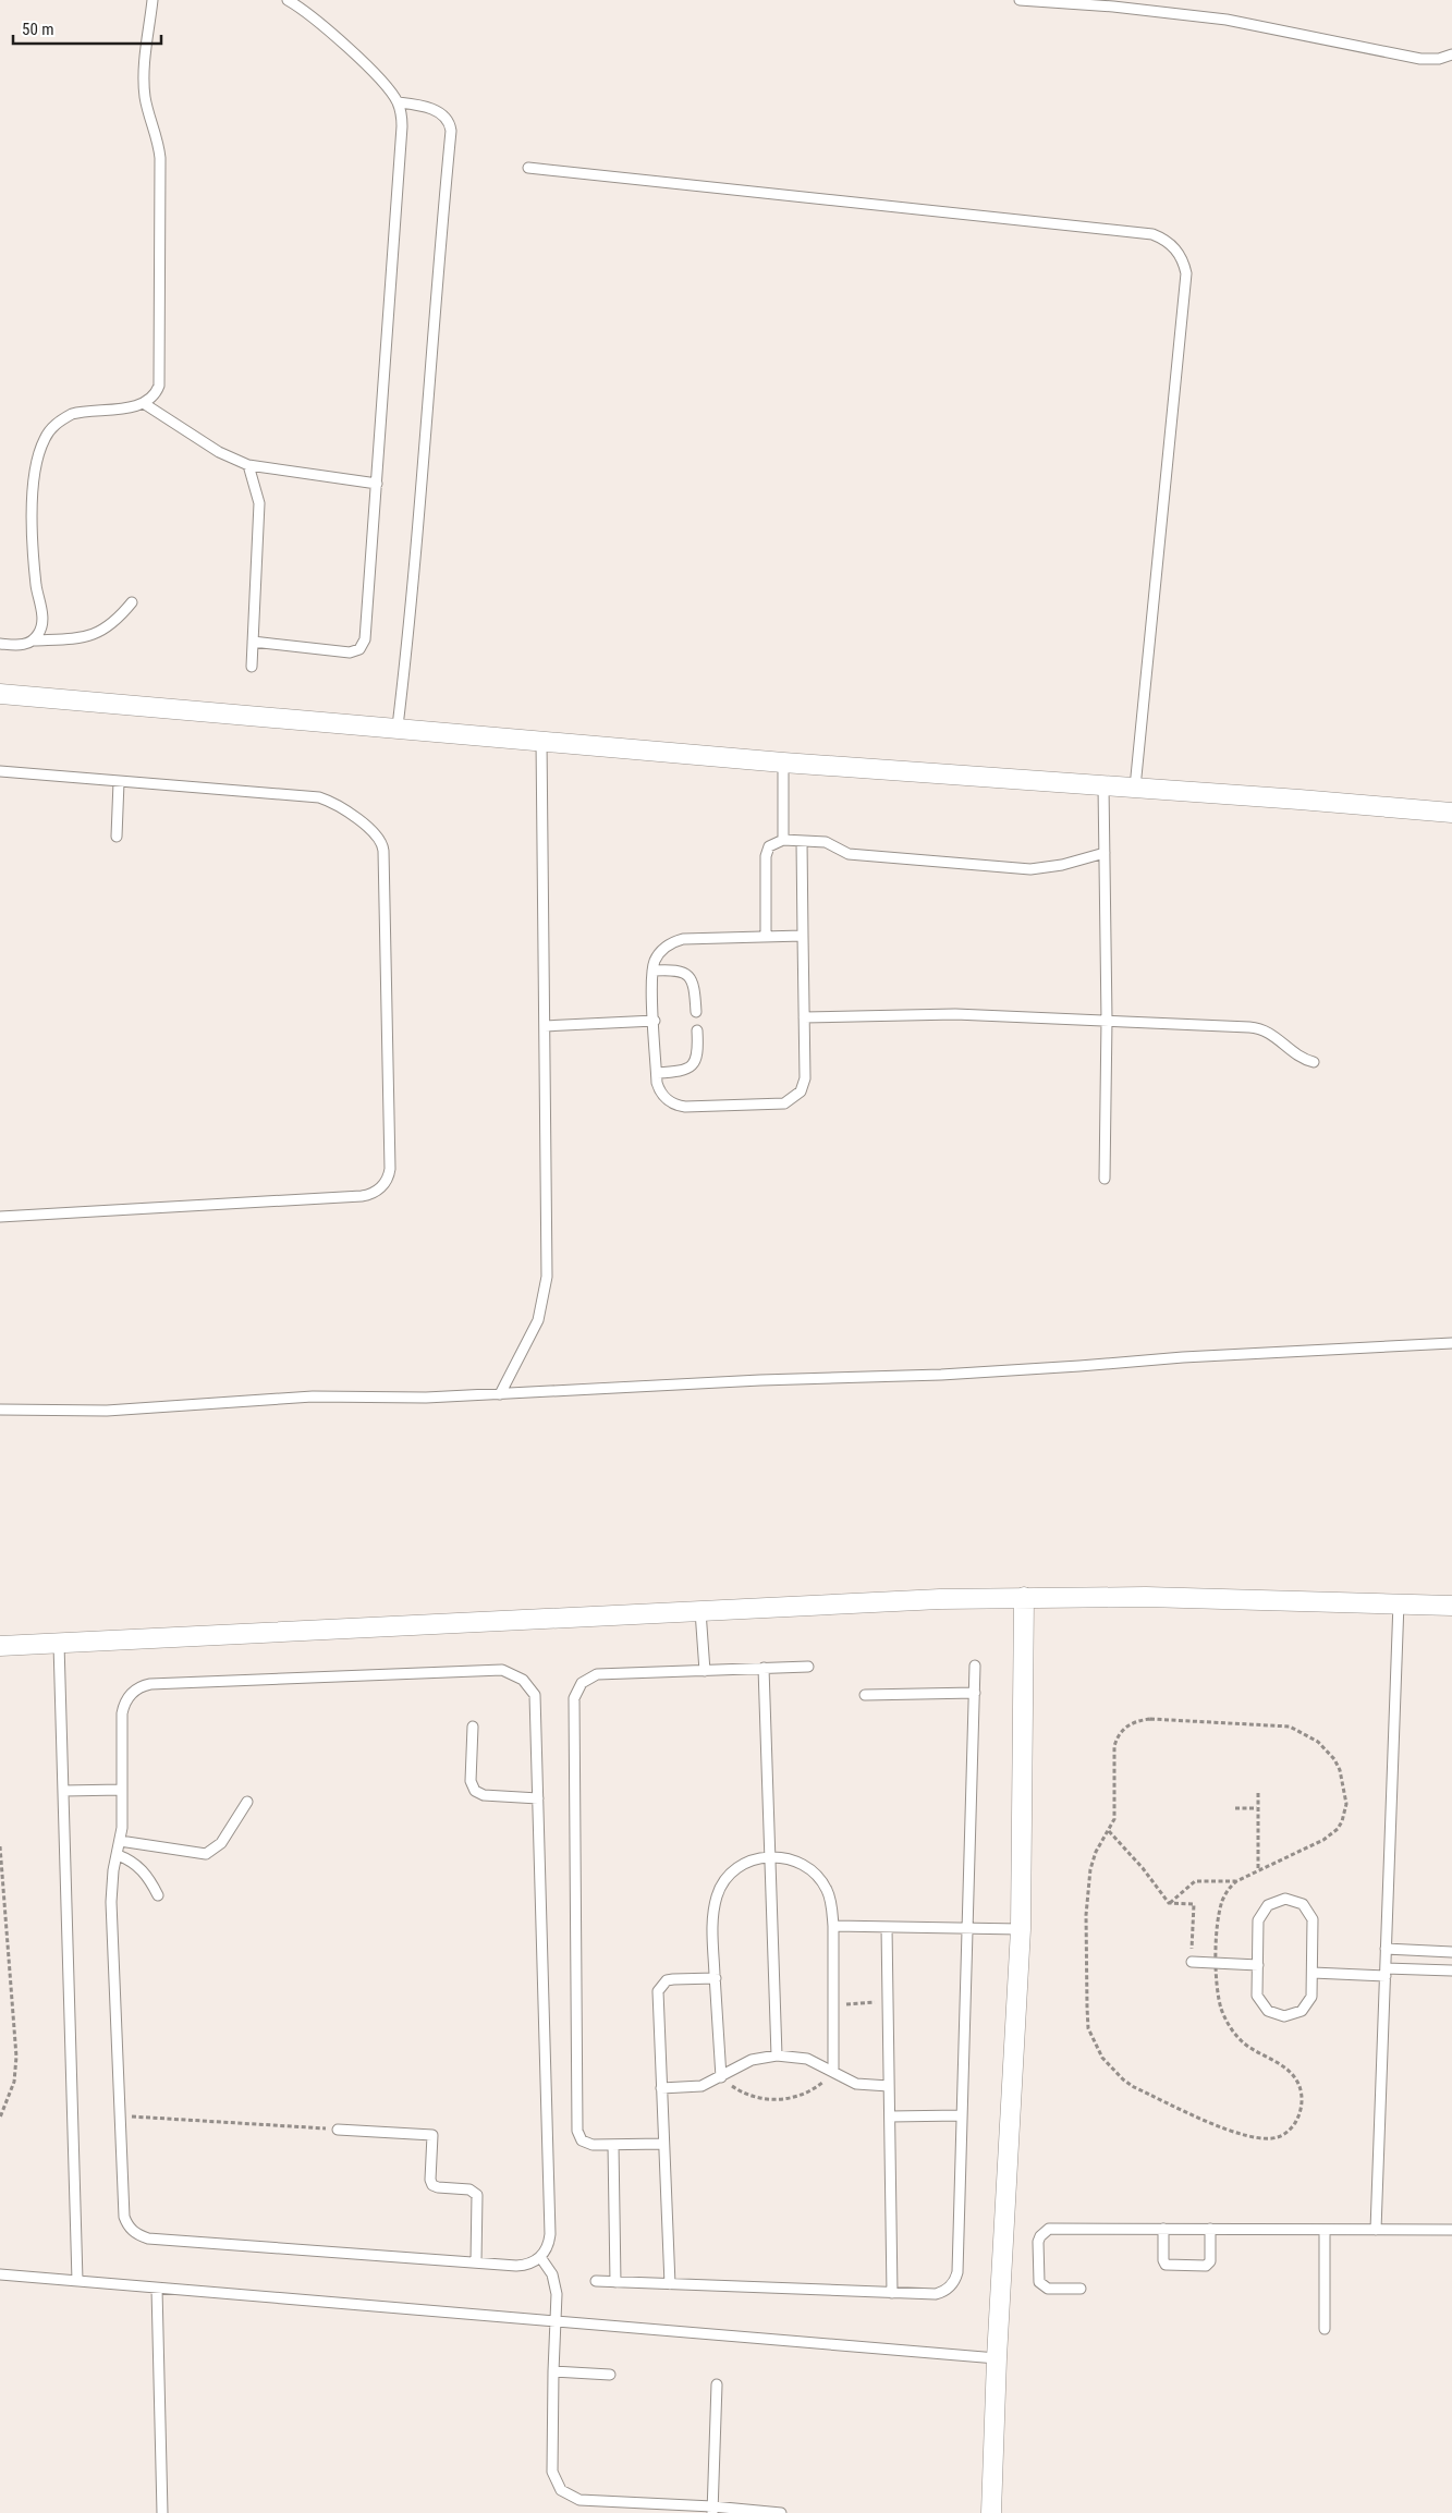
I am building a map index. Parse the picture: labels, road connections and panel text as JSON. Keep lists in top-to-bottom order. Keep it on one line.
{"scale_bar":"50 m"}
